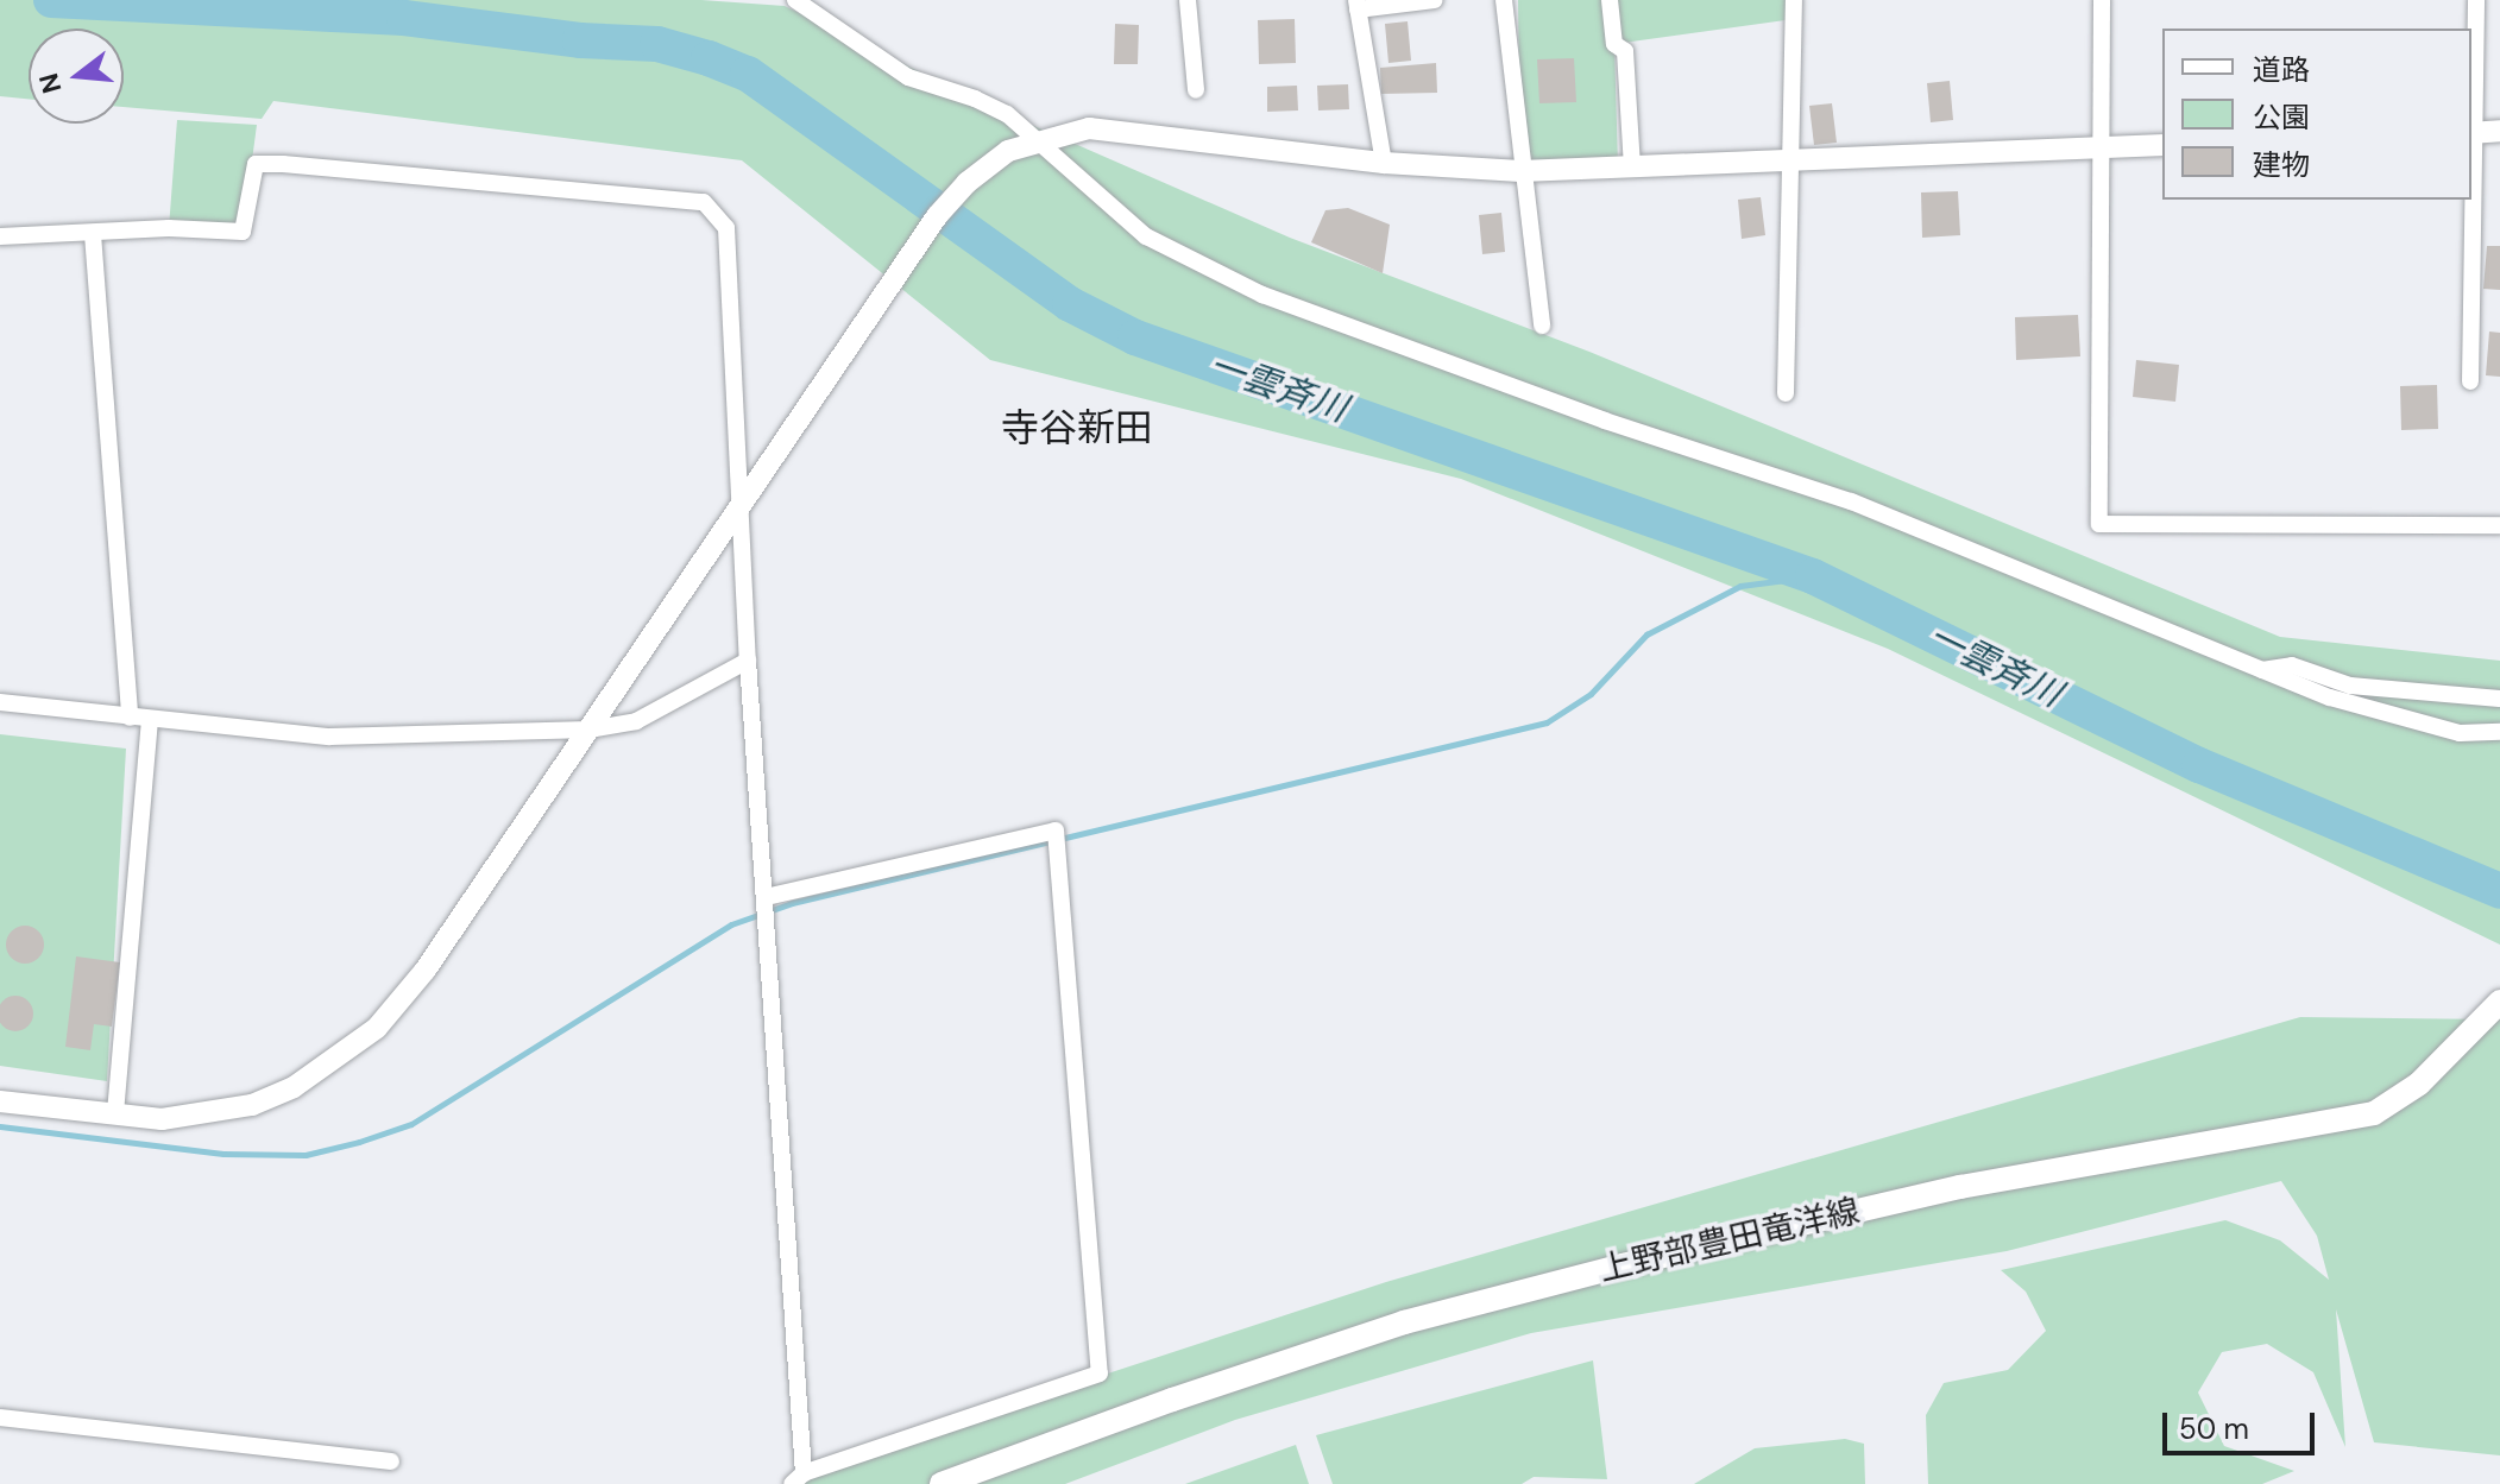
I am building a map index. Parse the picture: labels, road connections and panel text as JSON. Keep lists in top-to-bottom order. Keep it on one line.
{"streets":{"main road":["上野部豊田竜洋線"]},"districts":["寺谷新田"],"water":["一雲斉川"],"legend":["道路","公園","建物"],"scale_bar":"50 m","north":"left"}
